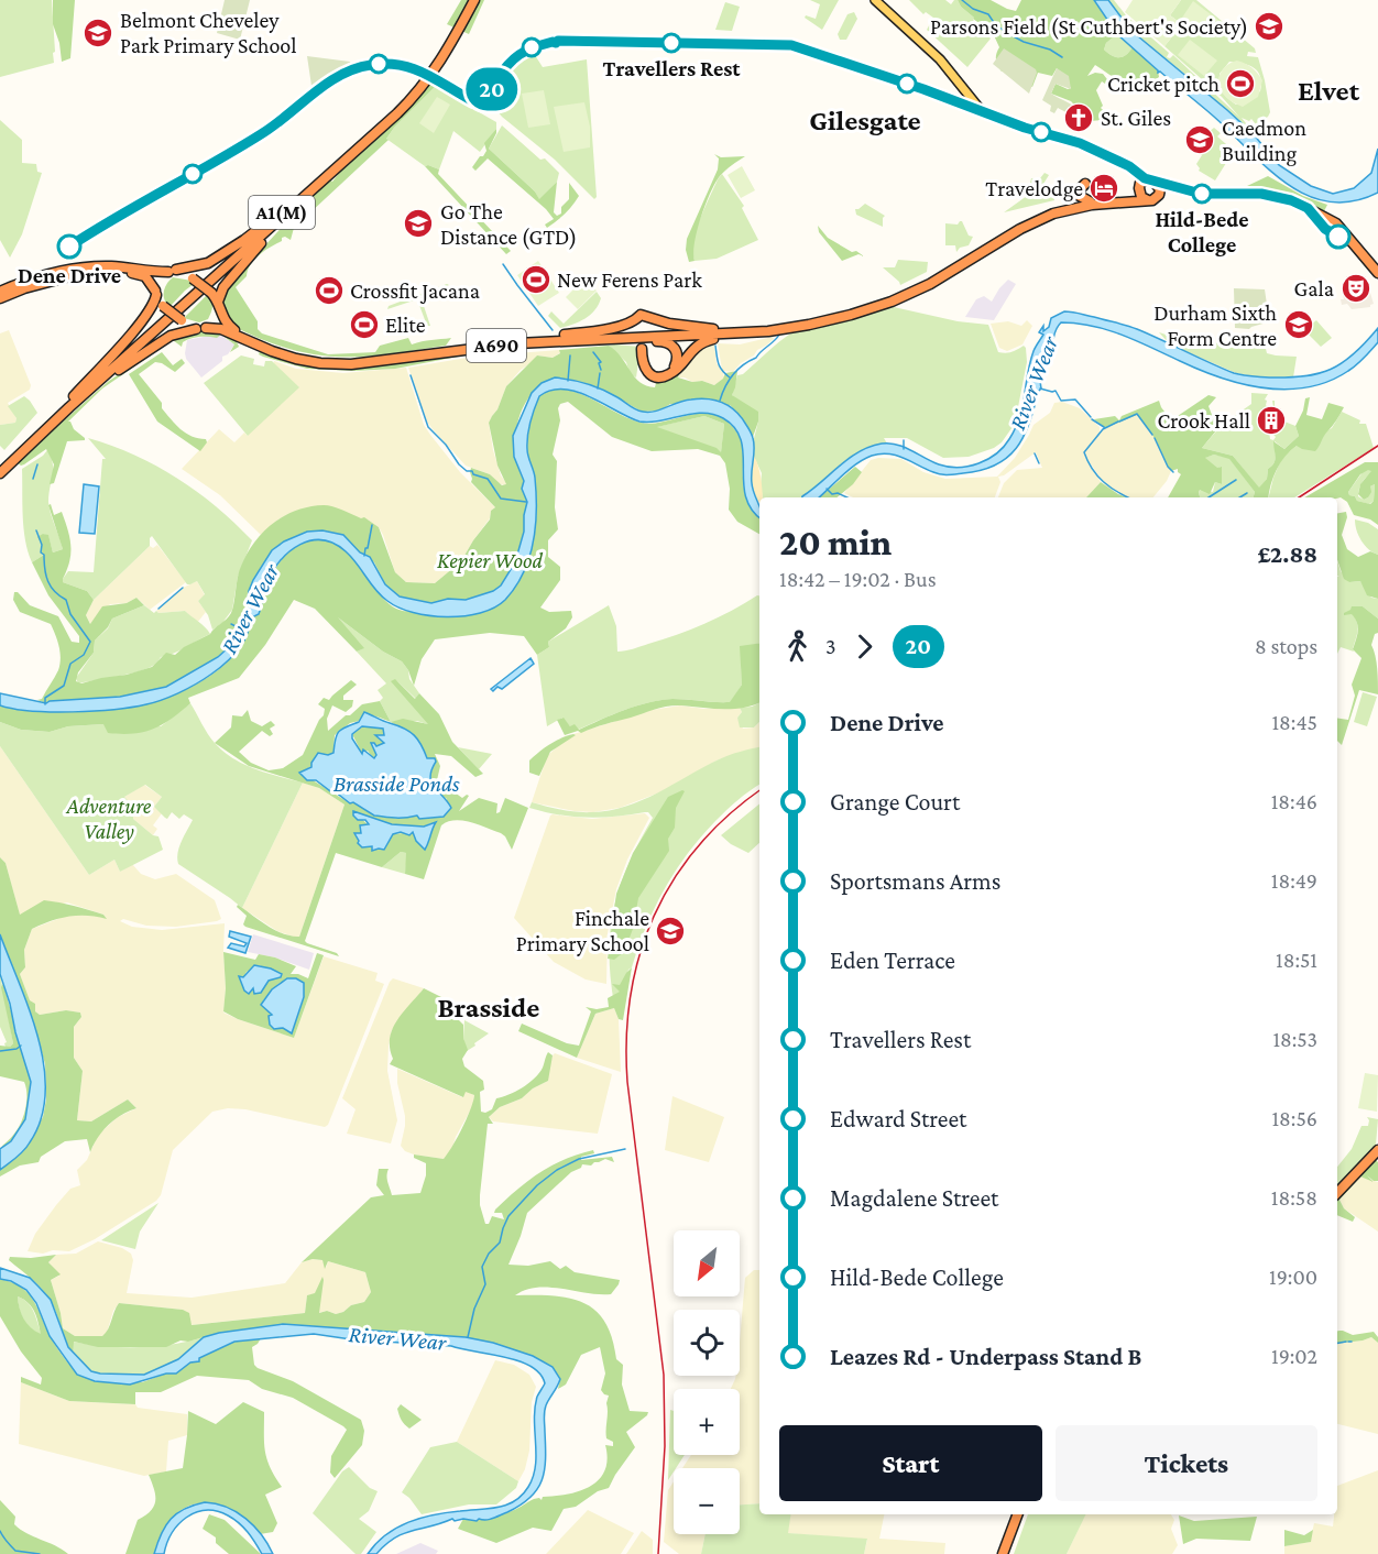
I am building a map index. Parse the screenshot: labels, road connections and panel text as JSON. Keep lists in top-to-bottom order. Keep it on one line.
{"streets":{"highway":["A1(M)","A690"]},"districts":["Elvet","Gilesgate","Brasside"],"water":["River Wear","Brasside Ponds"],"parks":["Kepier Wood","Adventure Valley"],"places":{"school or university":["Parsons Field (St Cuthbert's Society)","Belmont Cheveley Park Primary School","Caedmon Building","Go The Distance (GTD)","Durham Sixth Form Centre","Finchale Primary School"],"other":["Travellers Rest","Hild-Bede College","Dene Drive"],"sports":["Cricket pitch","New Ferens Park","Crossfit Jacana","Elite"],"church":["St. Giles"],"hotel":["Travelodge"],"theatre":["Gala"],"building":["Crook Hall"]},"lines":["bus line 20"],"north":"bottom left","page":{"on_map":"20","heading":["20 min","18:42 – 19:02 · Bus","£2.88"],"legs":["3","20","8 stops"],"list":[{"name":"Dene Drive","value":"18:45"},{"name":"Grange Court","value":"18:46"},{"name":"Sportsmans Arms","value":"18:49"},{"name":"Eden Terrace","value":"18:51"},{"name":"Travellers Rest","value":"18:53"},{"name":"Edward Street","value":"18:56"},{"name":"Magdalene Street","value":"18:58"},{"name":"Hild-Bede College","value":"19:00"},{"name":"Leazes Rd - Underpass Stand B","value":"19:02"}],"map_buttons":["+","−"],"buttons":["Start","Tickets"]}}
